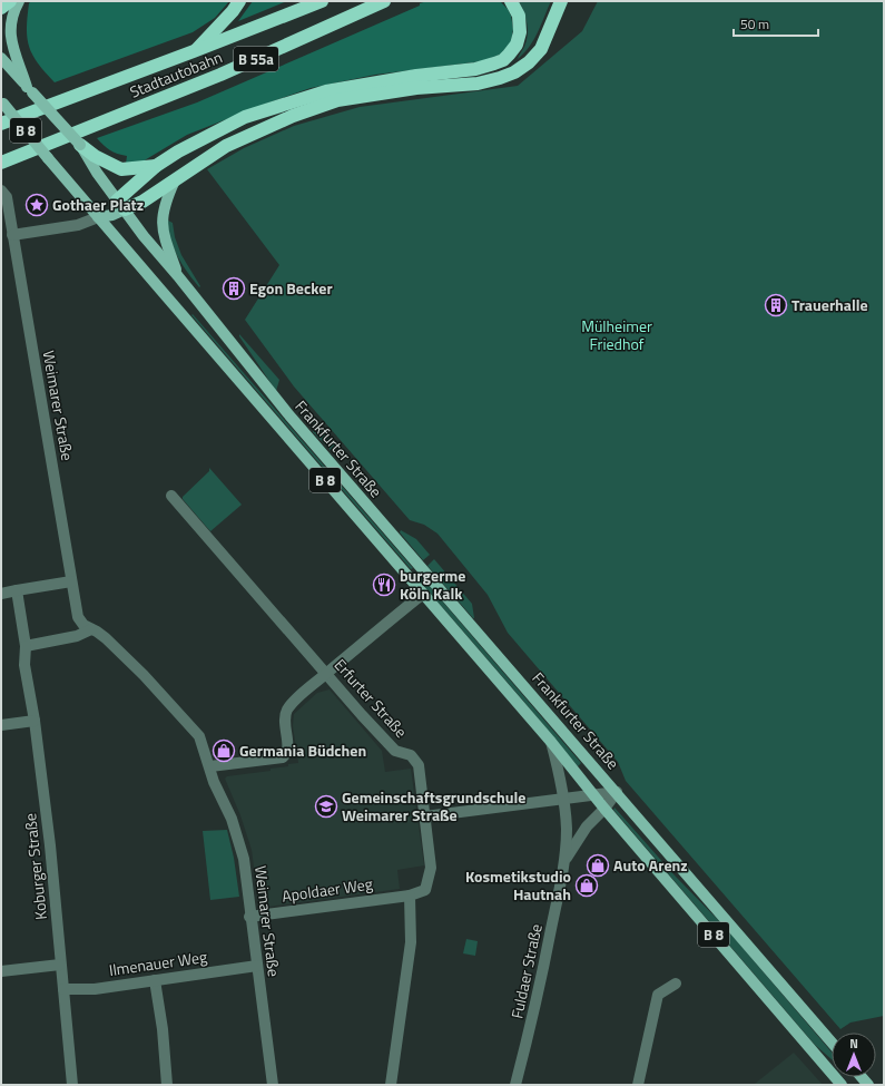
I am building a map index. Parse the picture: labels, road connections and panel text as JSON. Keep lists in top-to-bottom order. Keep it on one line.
{"streets":{"highway":["B 55a","Stadtautobahn"],"main road":["B 8","Frankfurter Straße"],"street":["Weimarer Straße","Erfurter Straße","Koburger Straße","Apoldaer Weg","Ilmenauer Weg","Fuldaer Straße"]},"crossings":[["Weimarer Straße","Apoldaer Weg"],["Weimarer Straße","Ilmenauer Weg"],["Frankfurter Straße","Fuldaer Straße"],["Erfurter Straße","Apoldaer Weg"],["Koburger Straße","Ilmenauer Weg"]],"parks":["Mülheimer Friedhof"],"places":{"place":["Gothaer Platz"],"building":["Egon Becker","Trauerhalle"],"restaurant":["burgerme Köln Kalk"],"shop":["Germania Büdchen","Auto Arenz","Kosmetikstudio Hautnah"],"school or university":["Gemeinschaftsgrundschule Weimarer Straße"]},"scale_bar":"50 m","north":"top"}
